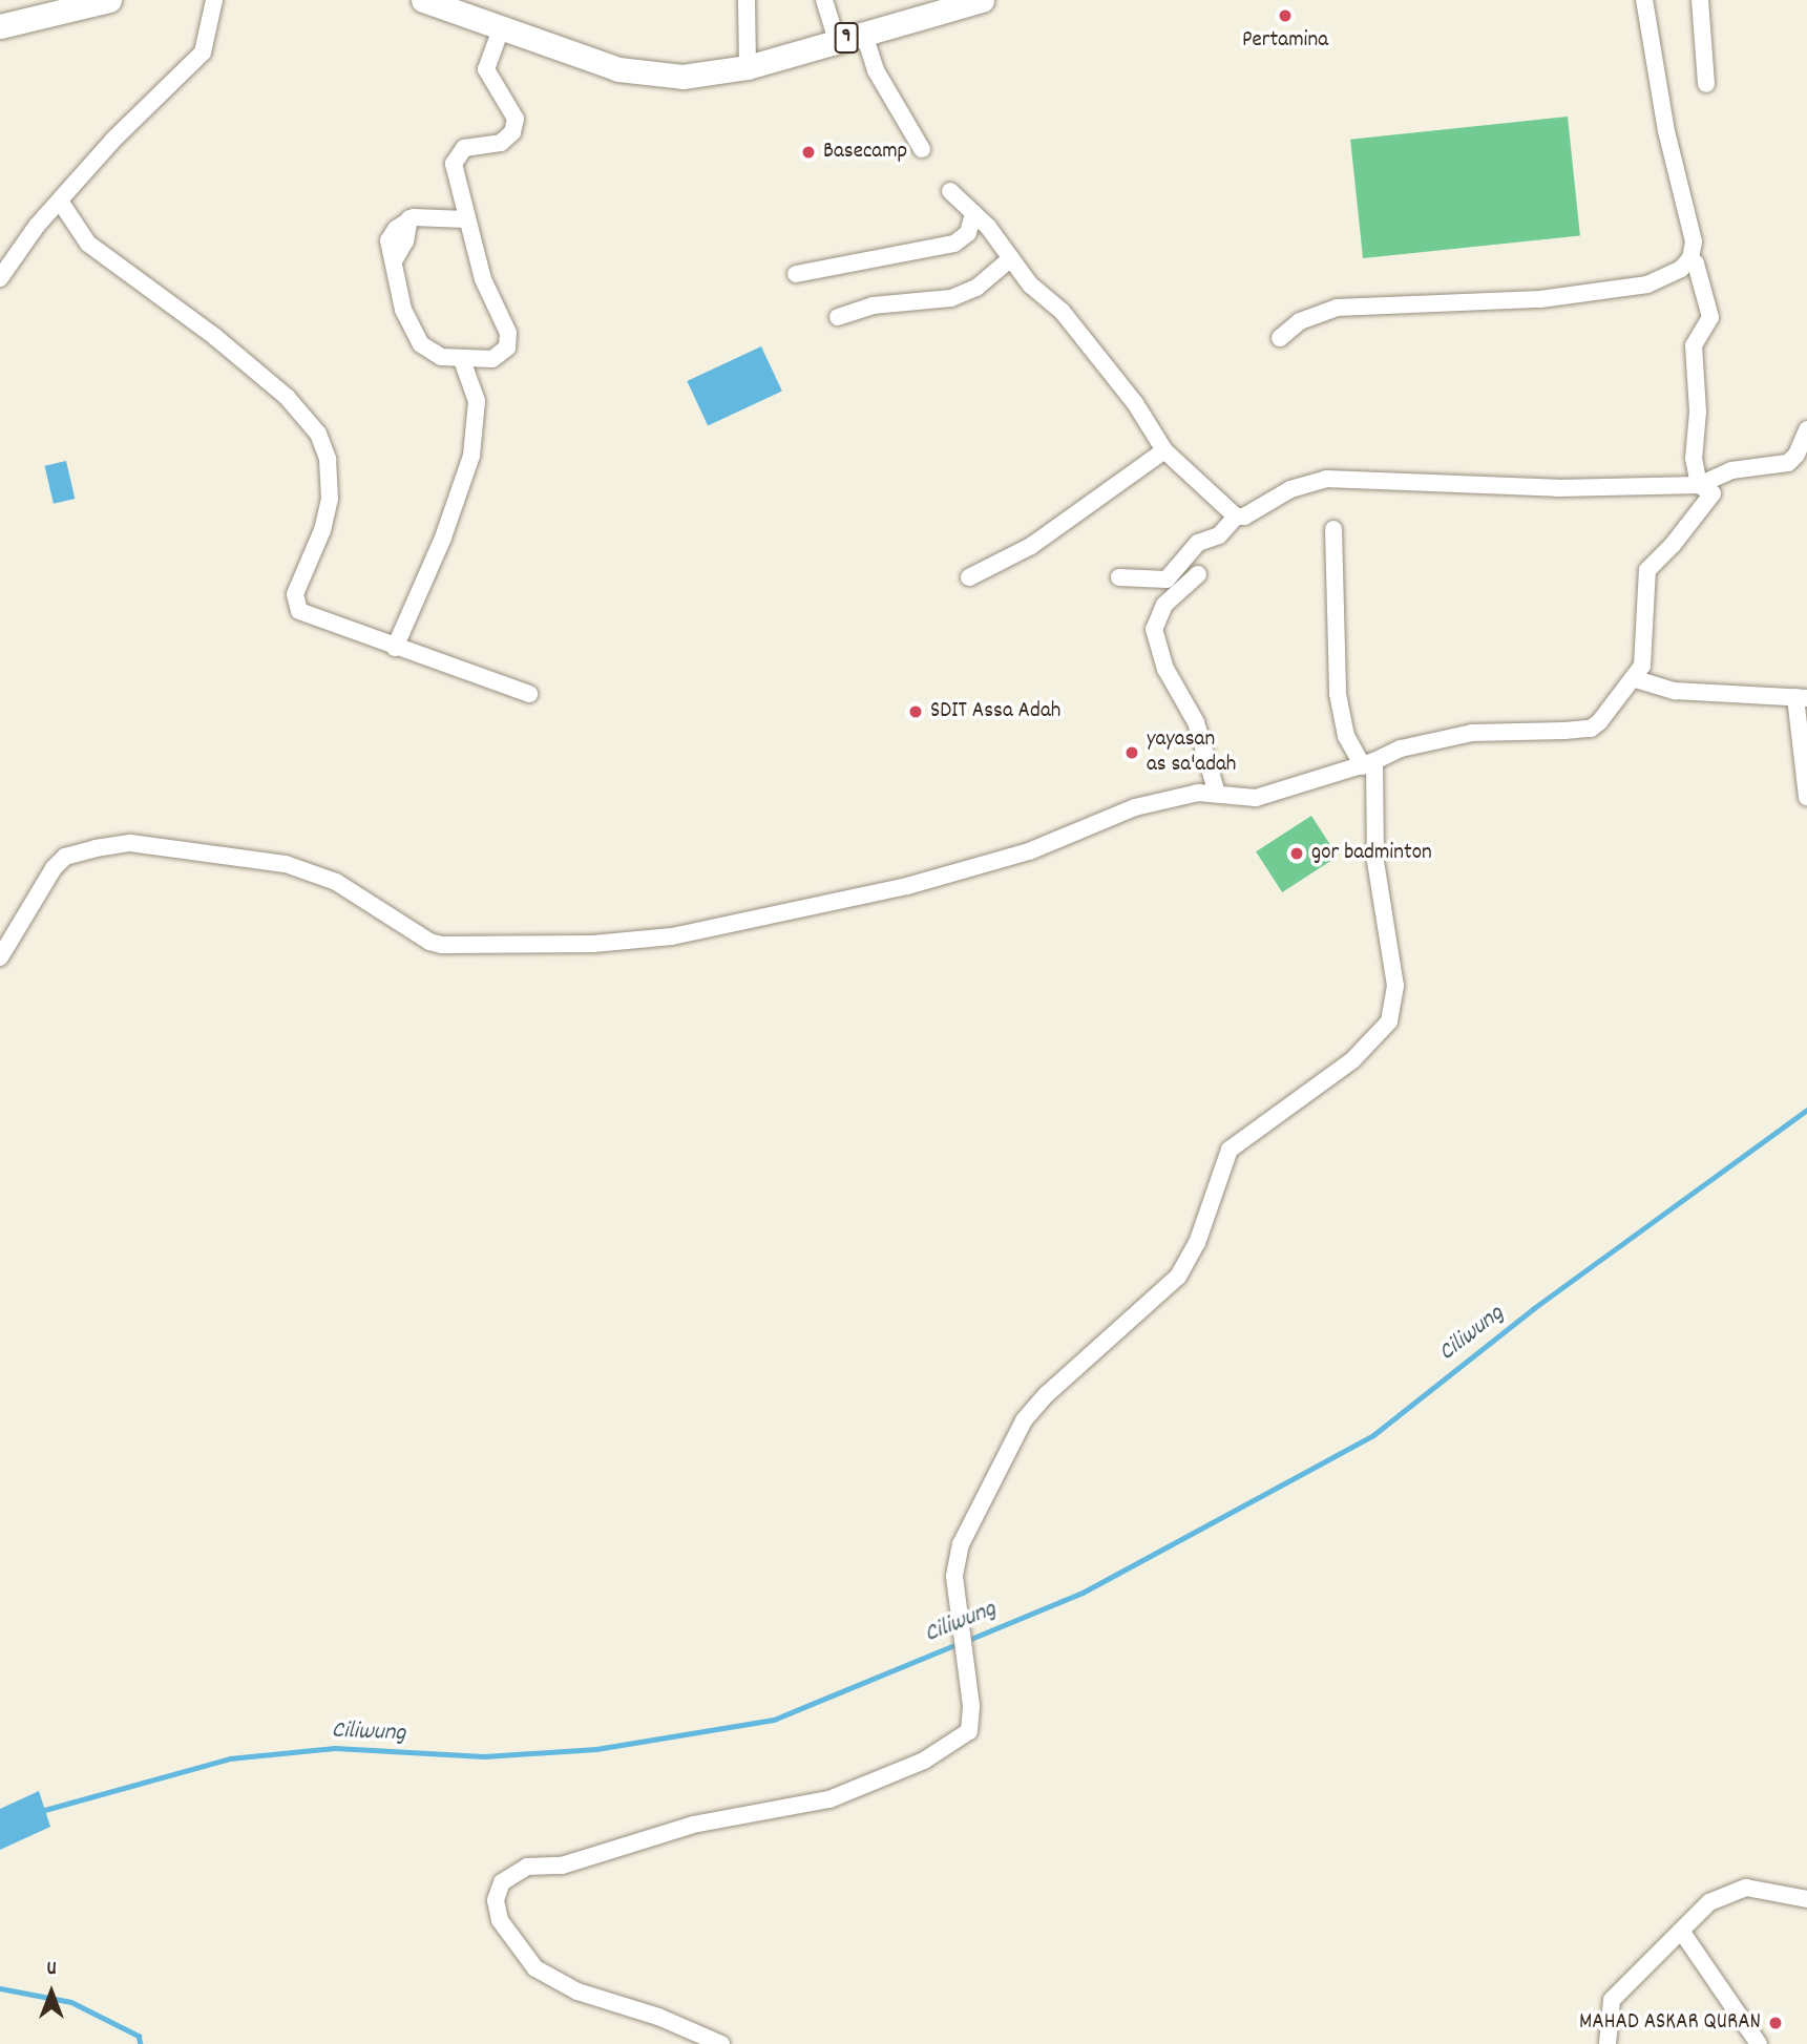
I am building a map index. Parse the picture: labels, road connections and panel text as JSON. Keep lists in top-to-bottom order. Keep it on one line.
{"streets":{"highway":["9"]},"water":["Ciliwung"],"places":["Pertamina","Basecamp","SDIT Assa Adah","yayasan as sa'adah","gor badminton","MAHAD ASKAR QURAN"],"north":"top"}
